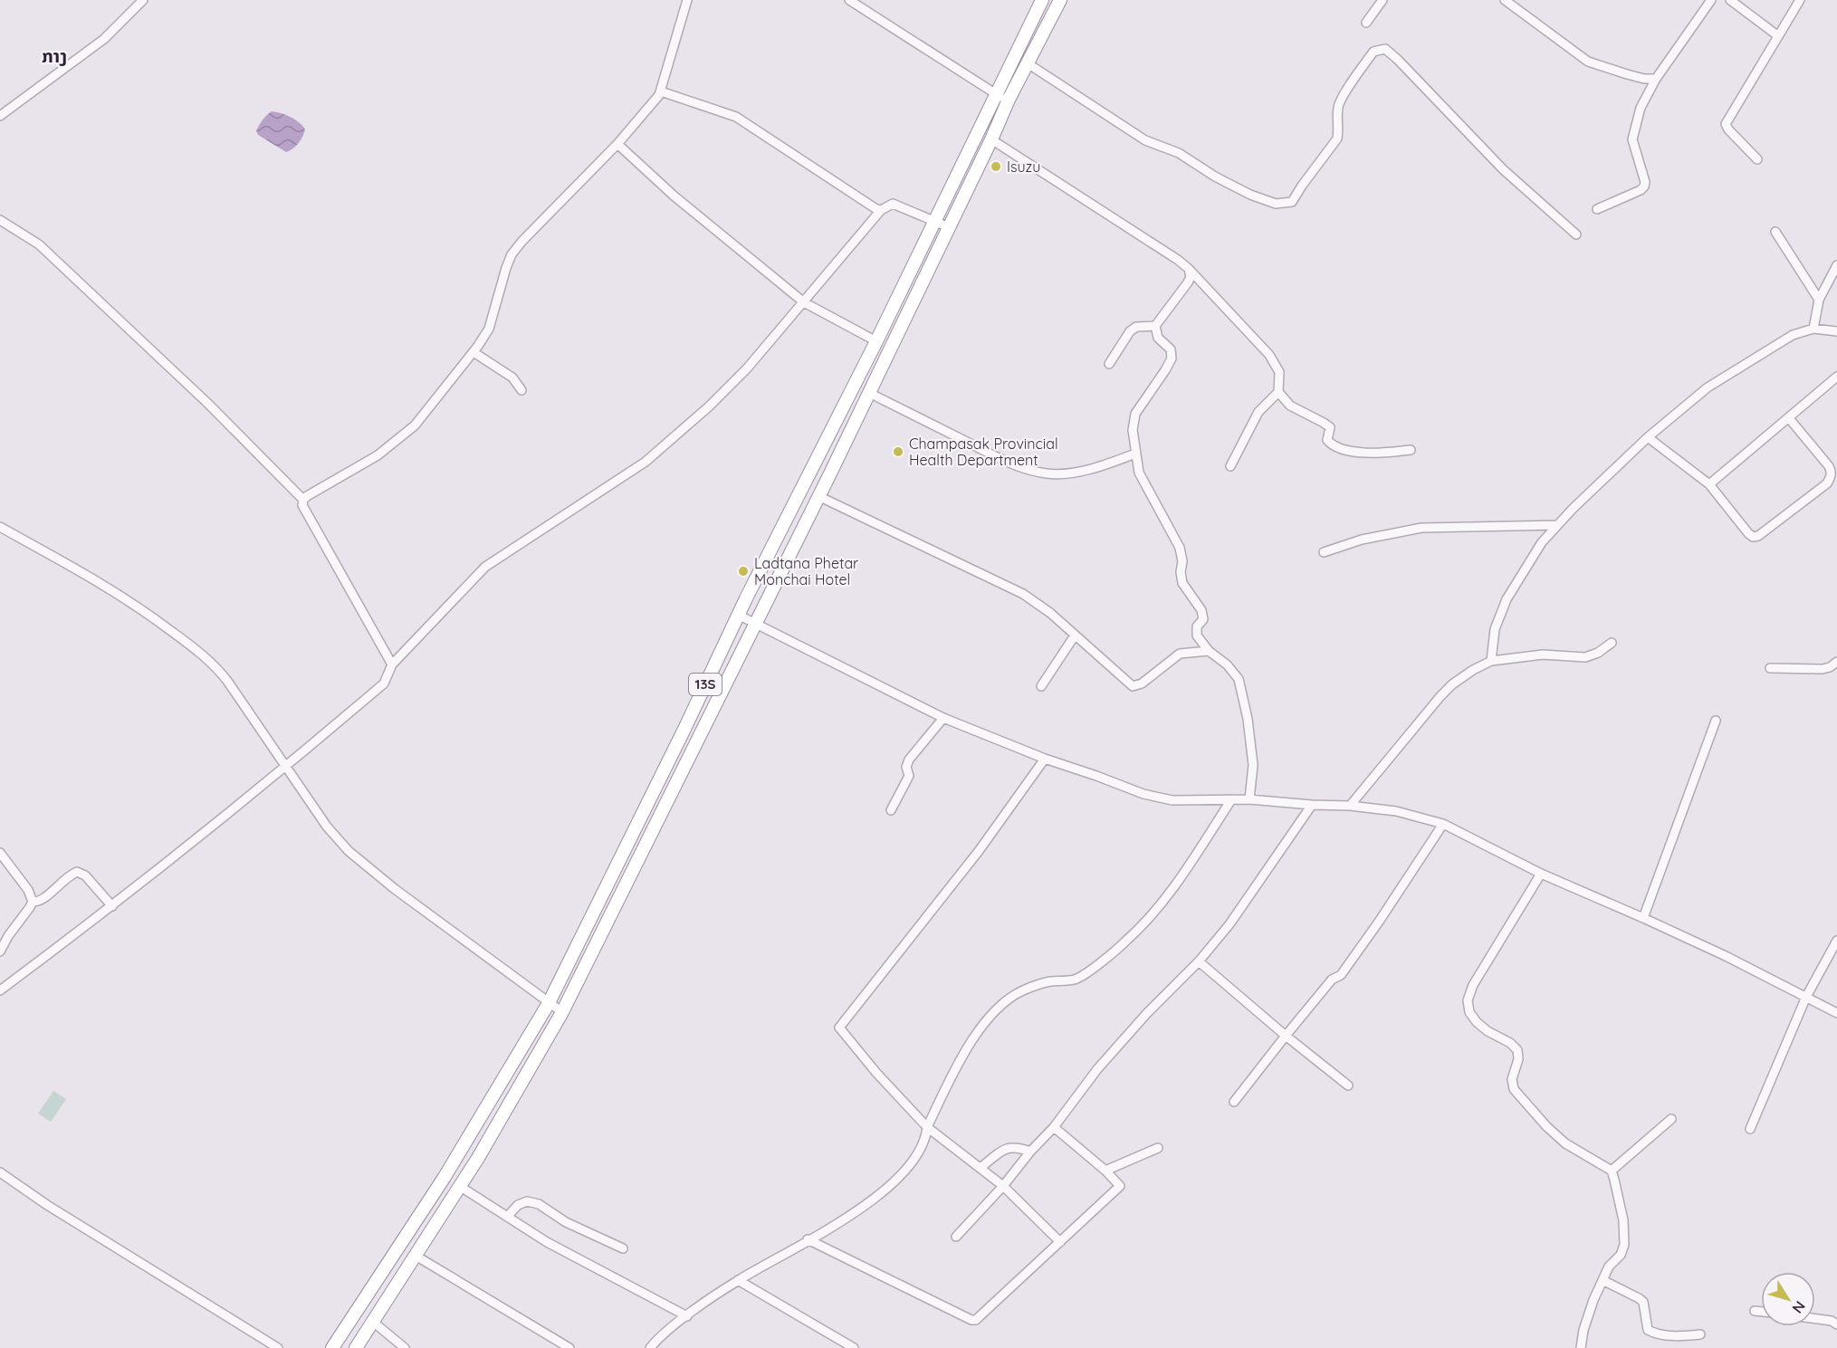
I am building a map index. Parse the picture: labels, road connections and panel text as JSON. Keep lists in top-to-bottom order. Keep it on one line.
{"streets":{"highway":["13S"]},"districts":["ກາງ"],"places":["Isuzu","Champasak Provincial Health Department","Ladtana Phetar Monchai Hotel"],"north":"bottom right"}
